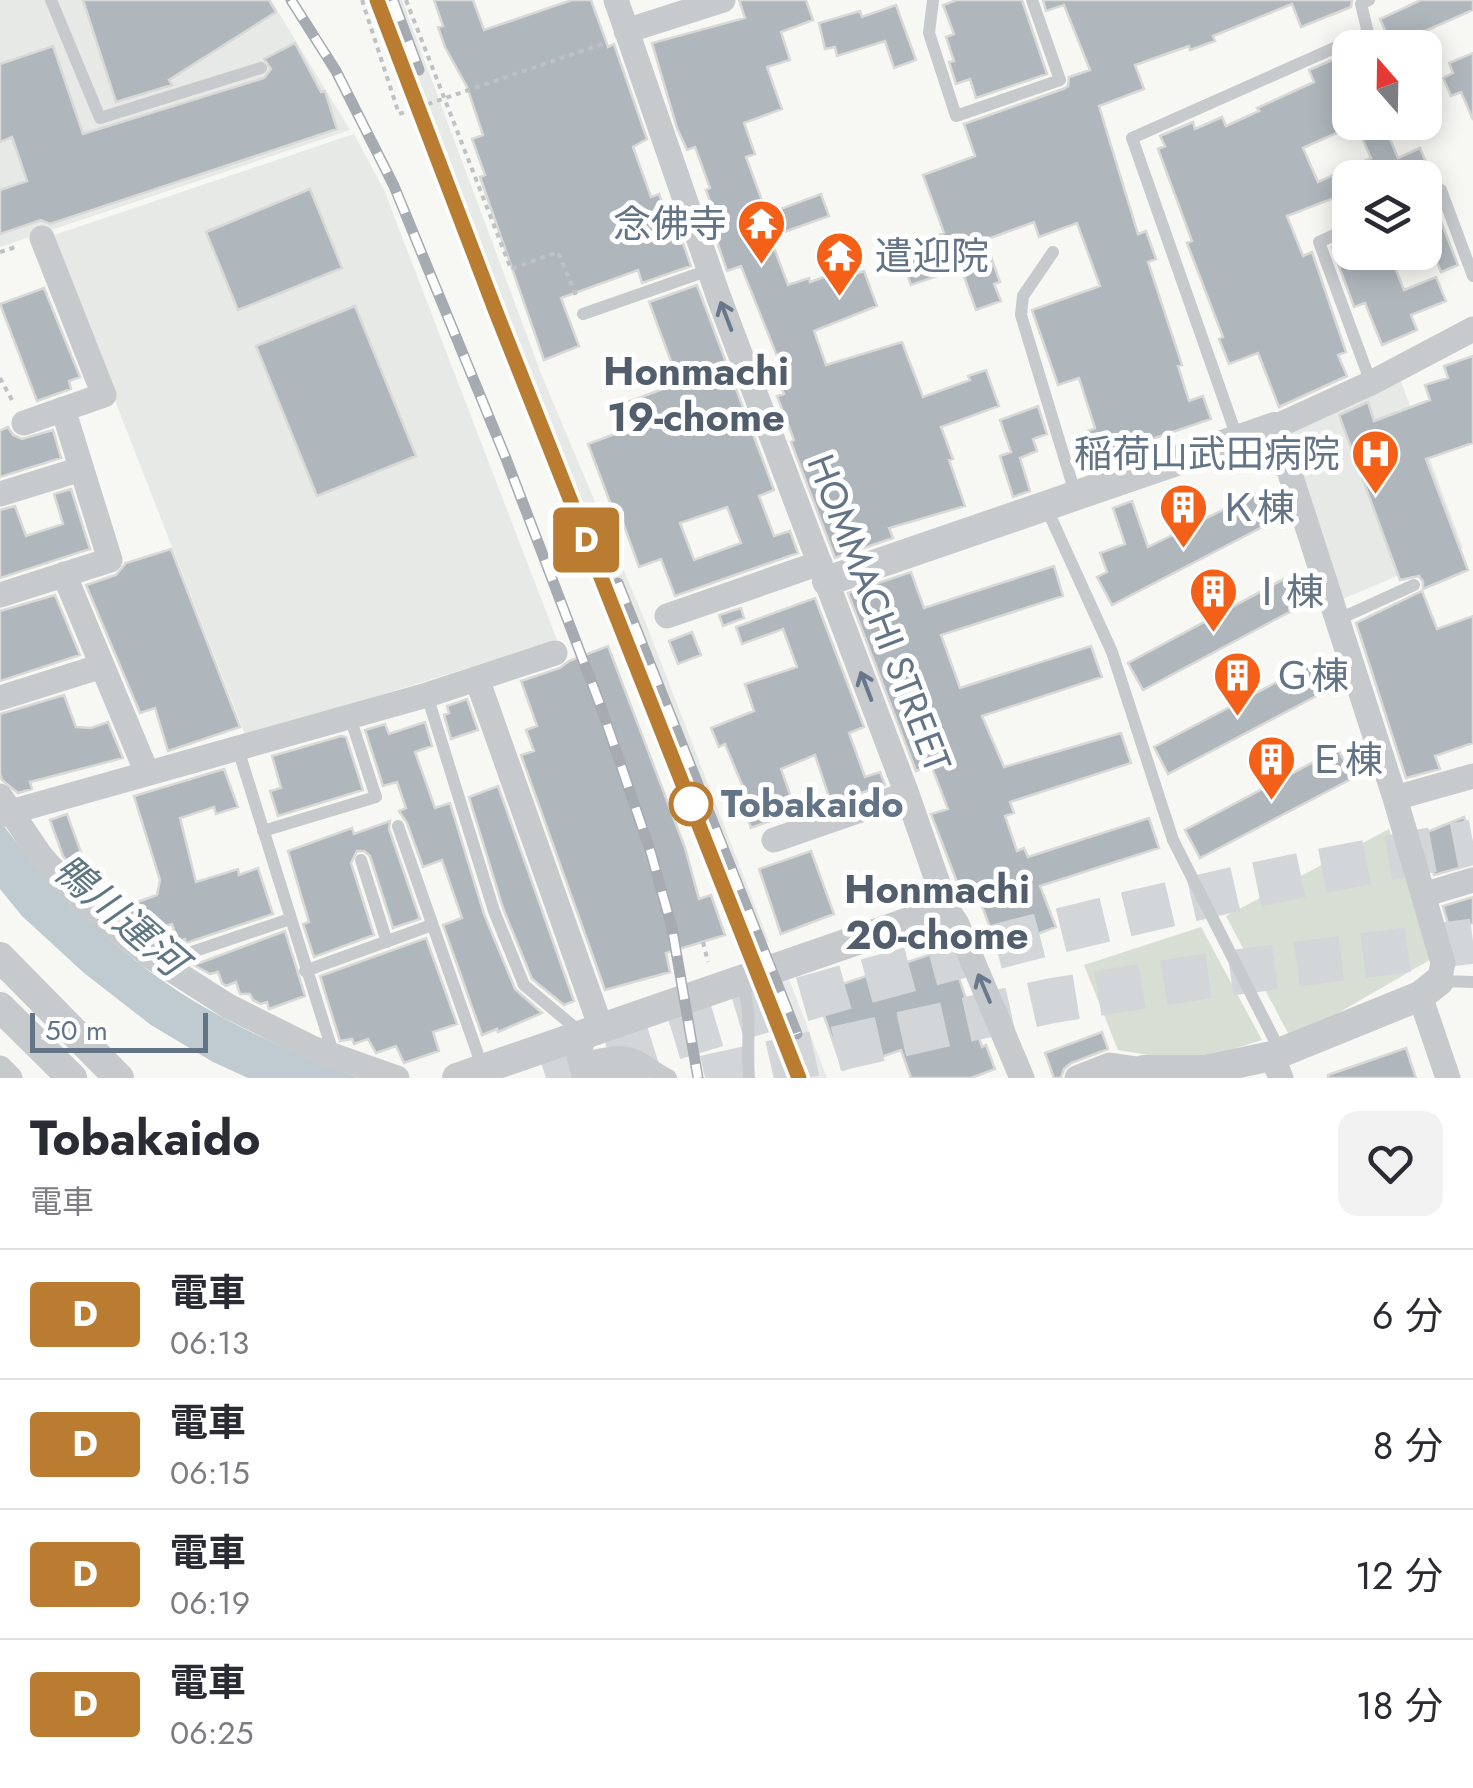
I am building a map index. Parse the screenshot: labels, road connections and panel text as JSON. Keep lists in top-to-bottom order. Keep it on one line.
{"streets":{"street":["HOMMACHI STREET"]},"one_way":["HOMMACHI STREET"],"districts":["Honmachi 19-chome","Honmachi 20-chome"],"water":["鴨川運河"],"places":{"temple":["念佛寺","遣迎院"],"hospital":["稲荷山武田病院"],"building":["Ｋ棟","Ⅰ棟","Ｇ棟","Ｅ棟"],"other":["Tobakaido"]},"scale_bar":"50 m","north":"top","page":{"on_map":"D","scale":"50 m","heading":["Tobakaido","電車"],"list":[{"mark":"D","name":"電車","note":"06:13","value":"6 分"},{"mark":"D","name":"電車","note":"06:15","value":"8 分"},{"mark":"D","name":"電車","note":"06:19","value":"12 分"},{"mark":"D","name":"電車","note":"06:25","value":"18 分"}]}}
